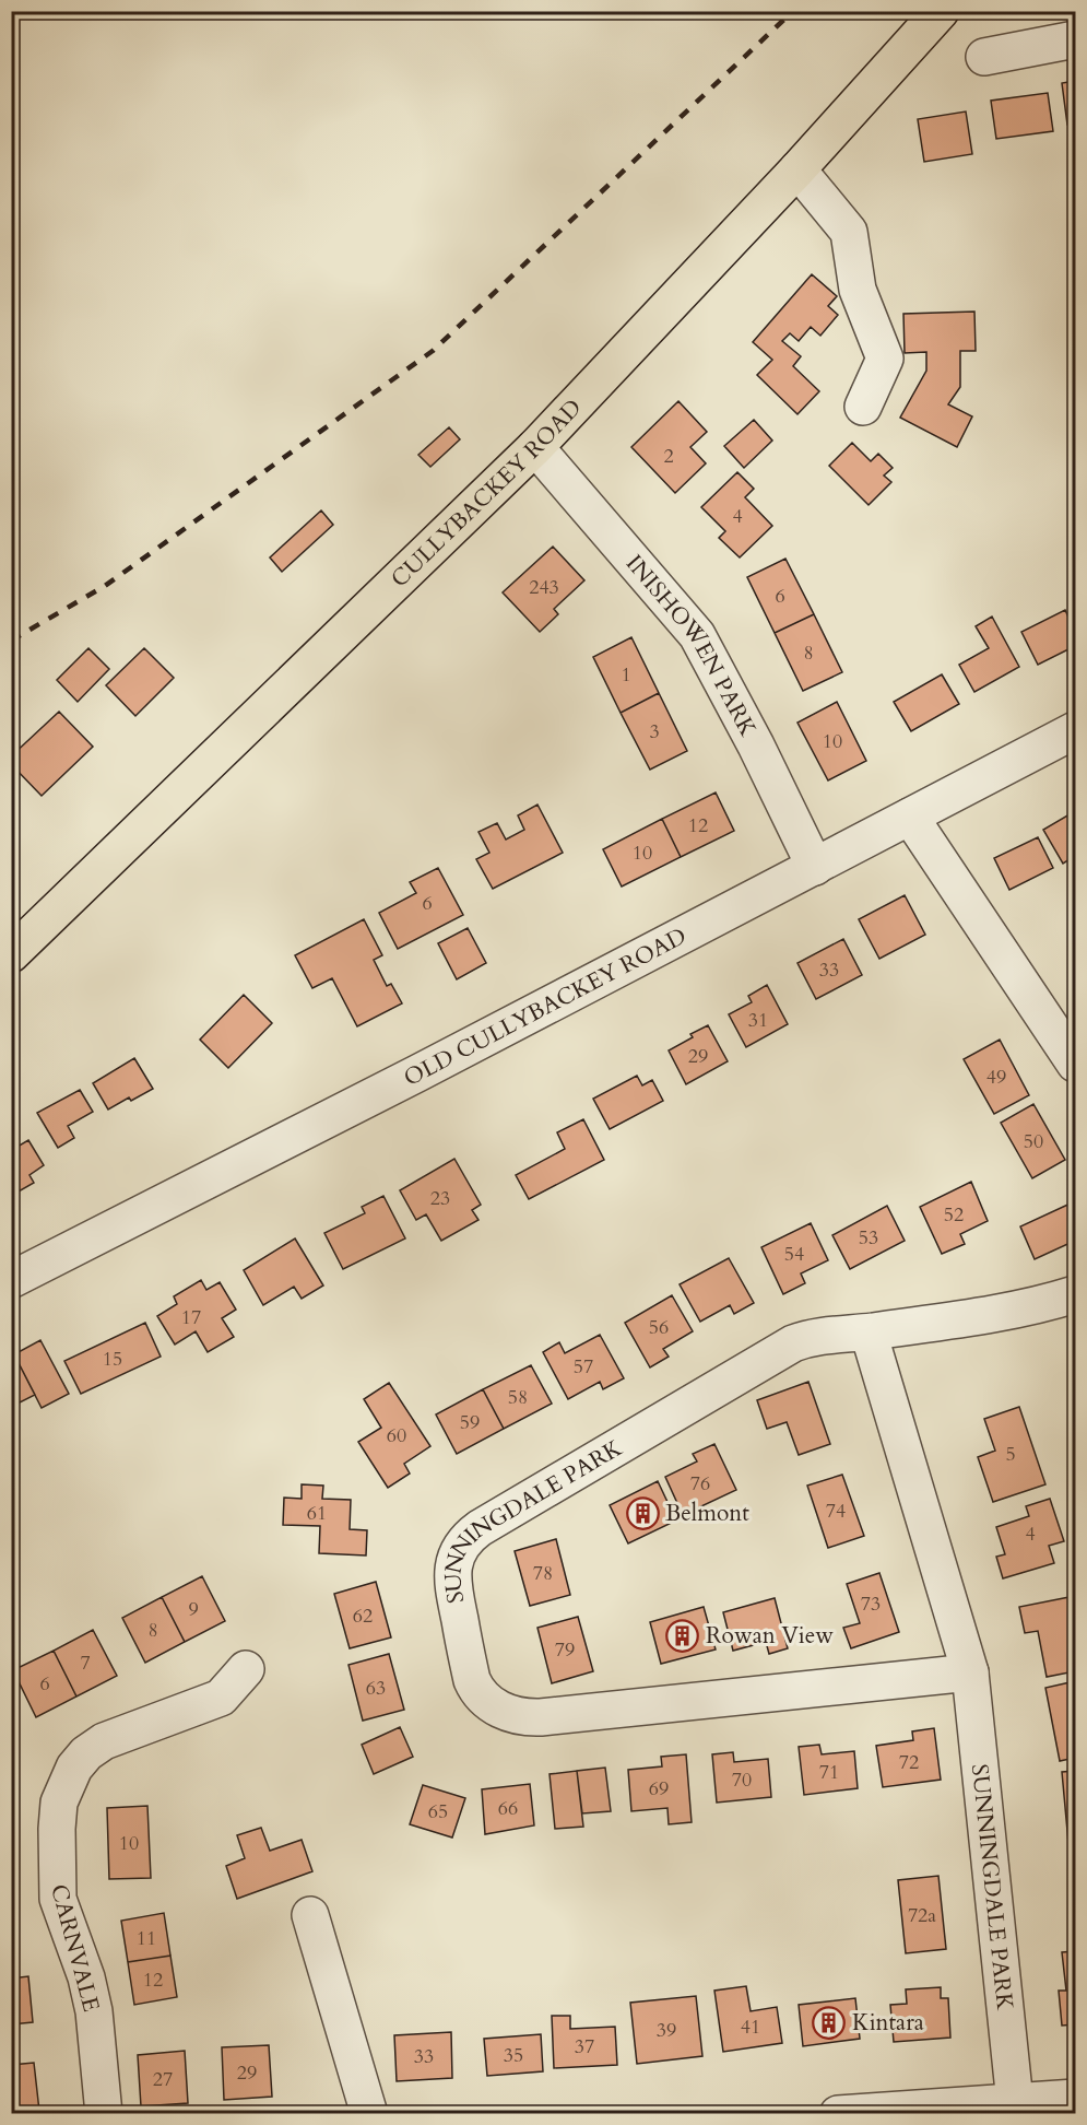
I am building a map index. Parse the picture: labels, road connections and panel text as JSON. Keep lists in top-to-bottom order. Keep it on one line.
{"streets":{"main road":["CULLYBACKEY ROAD"],"street":["INISHOWEN PARK","OLD CULLYBACKEY ROAD","SUNNINGDALE PARK","CARNVALE"]},"crossings":[["CULLYBACKEY ROAD","INISHOWEN PARK"],["INISHOWEN PARK","OLD CULLYBACKEY ROAD"]],"places":{"building":["Belmont","Rowan View","Kintara"]},"house_numbers":["2","4","243","6","8","1","3","10","12","10","6","33","31","29","49","50","23","52","53","54","17","56","15","57","58","59","60","5","76","74","61","4","78","73","9","62","8","79","7","6","63","72","71","70","69","66","65","10","72a","11","12","41","39","37","35","33","29","27"]}
